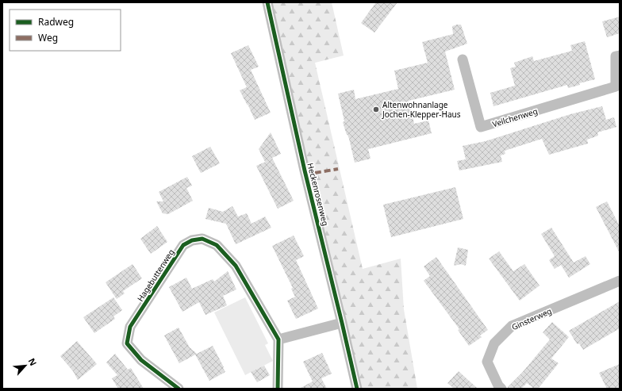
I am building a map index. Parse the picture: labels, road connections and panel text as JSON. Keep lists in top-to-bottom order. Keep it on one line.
{"streets":{"street":["Veilchenweg","Heckenrosenweg","Hagebuttenweg","Ginsterweg"]},"places":["Altenwohnanlage Jochen-Klepper-Haus"],"legend":["Radweg","Weg"],"north":"top right"}
